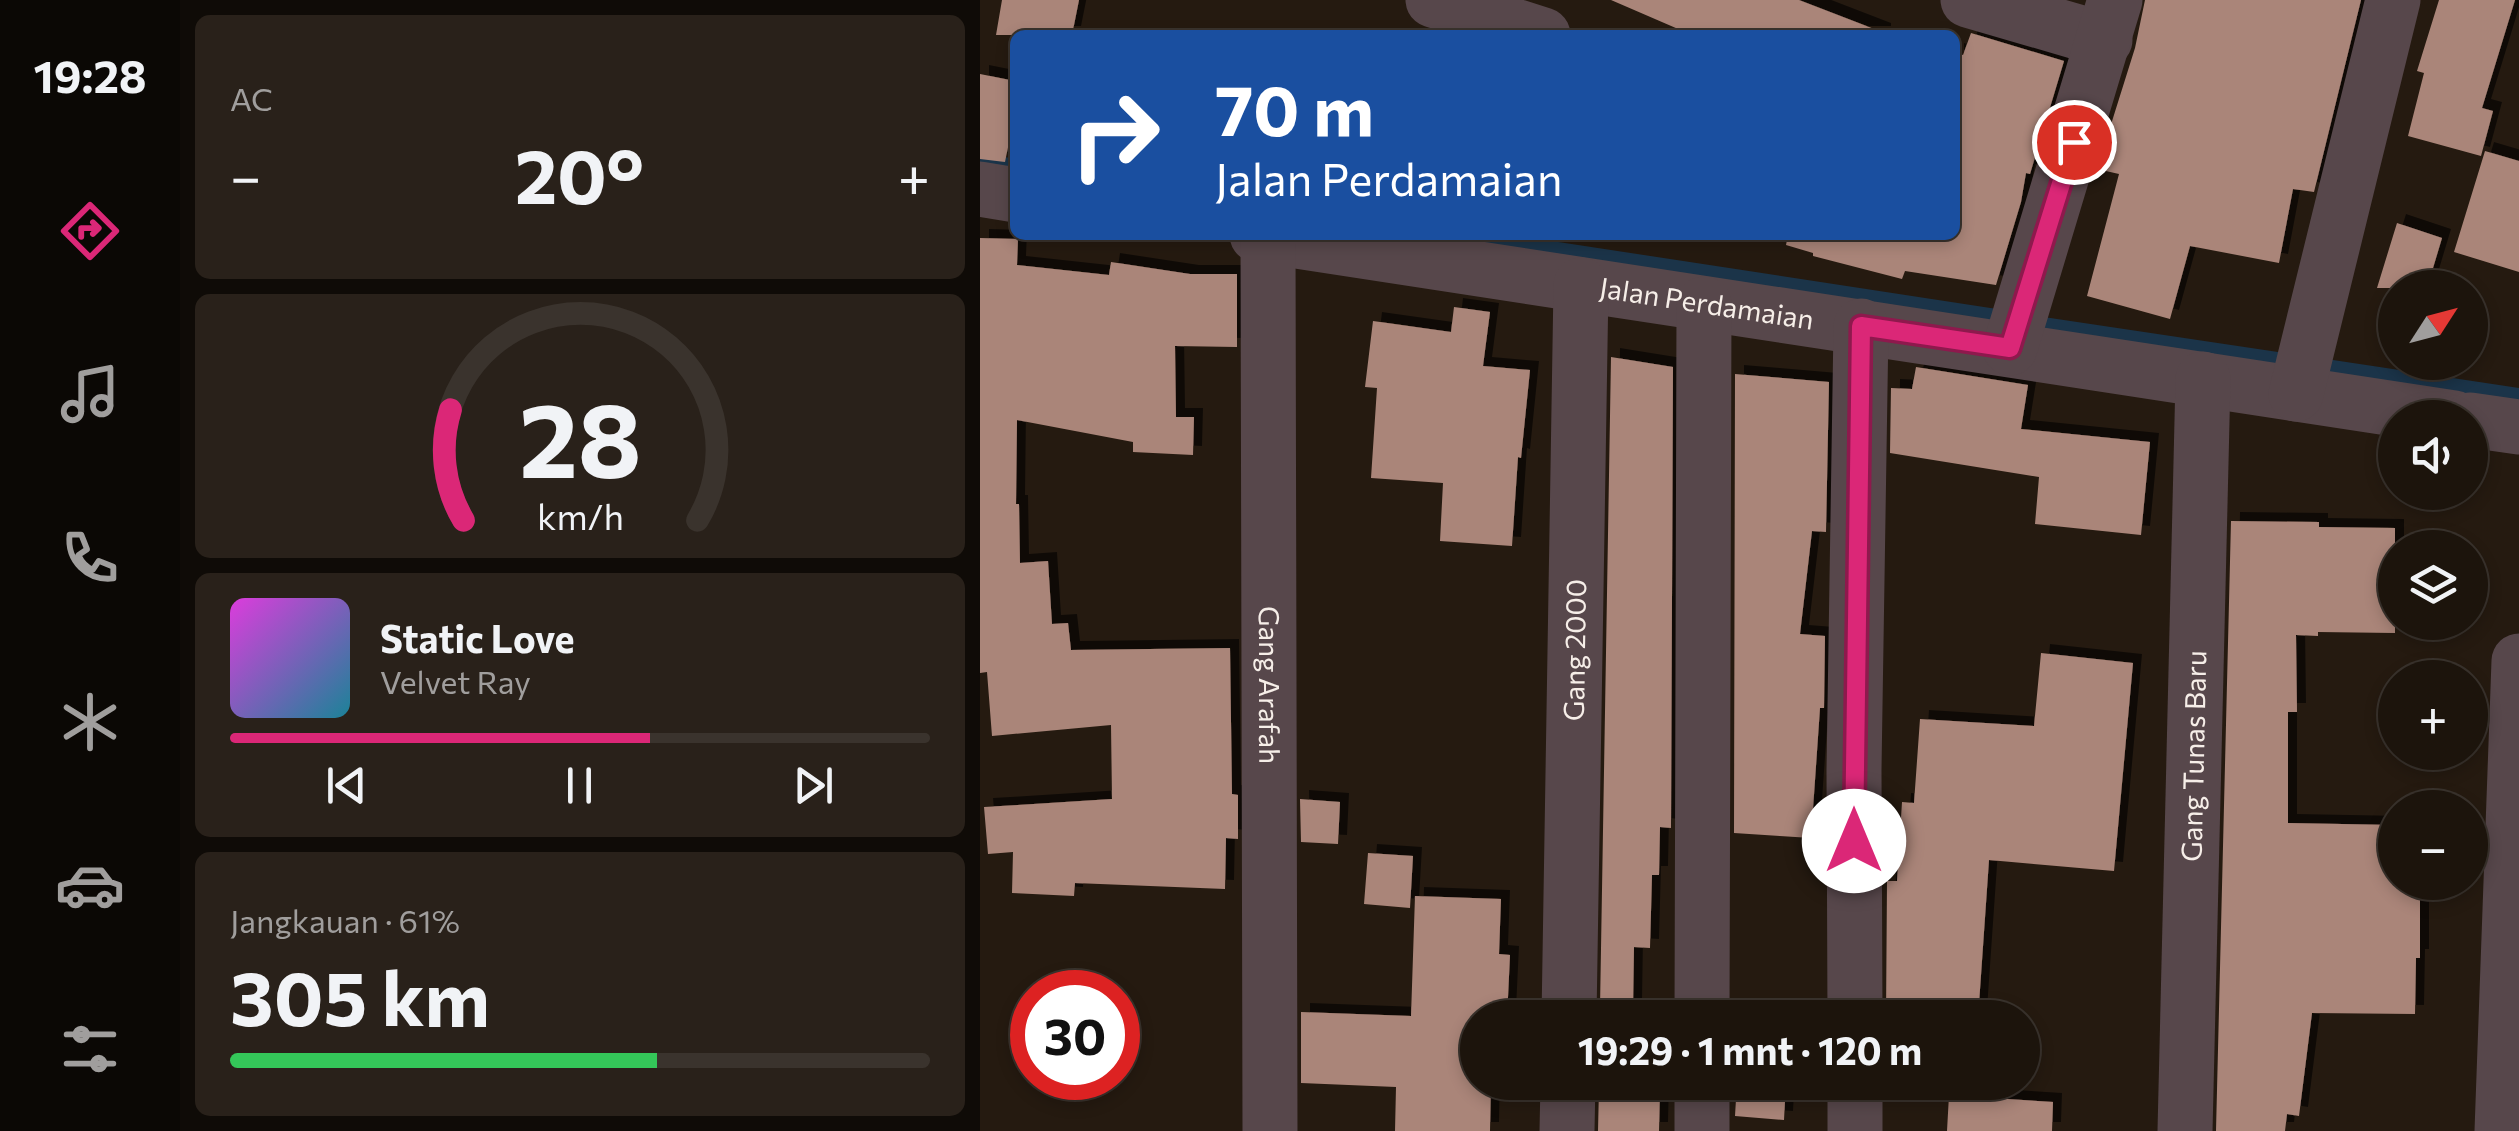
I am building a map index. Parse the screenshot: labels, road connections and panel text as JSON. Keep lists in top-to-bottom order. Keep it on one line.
{"streets":{"street":["Jalan Perdamaian","Gang 2000","Gang Arafah","Gang Tunas Baru"]},"crossings":[["Jalan Perdamaian","Gang 2000"],["Jalan Perdamaian","Gang Tunas Baru"]],"north":"top right","page":{"tabs":"19:28","tile":["AC",["Jangkauan · 61%","305 km"]],"turn":["70 m","Jalan Perdamaian"],"heat":["−","20°","+"],"map_buttons":["+","−"],"song":["Static Love","Velvet Ray"],"limit":"30","trip":"19:29 · 1 mnt · 120 m","gauge":["28","km/h"]}}
